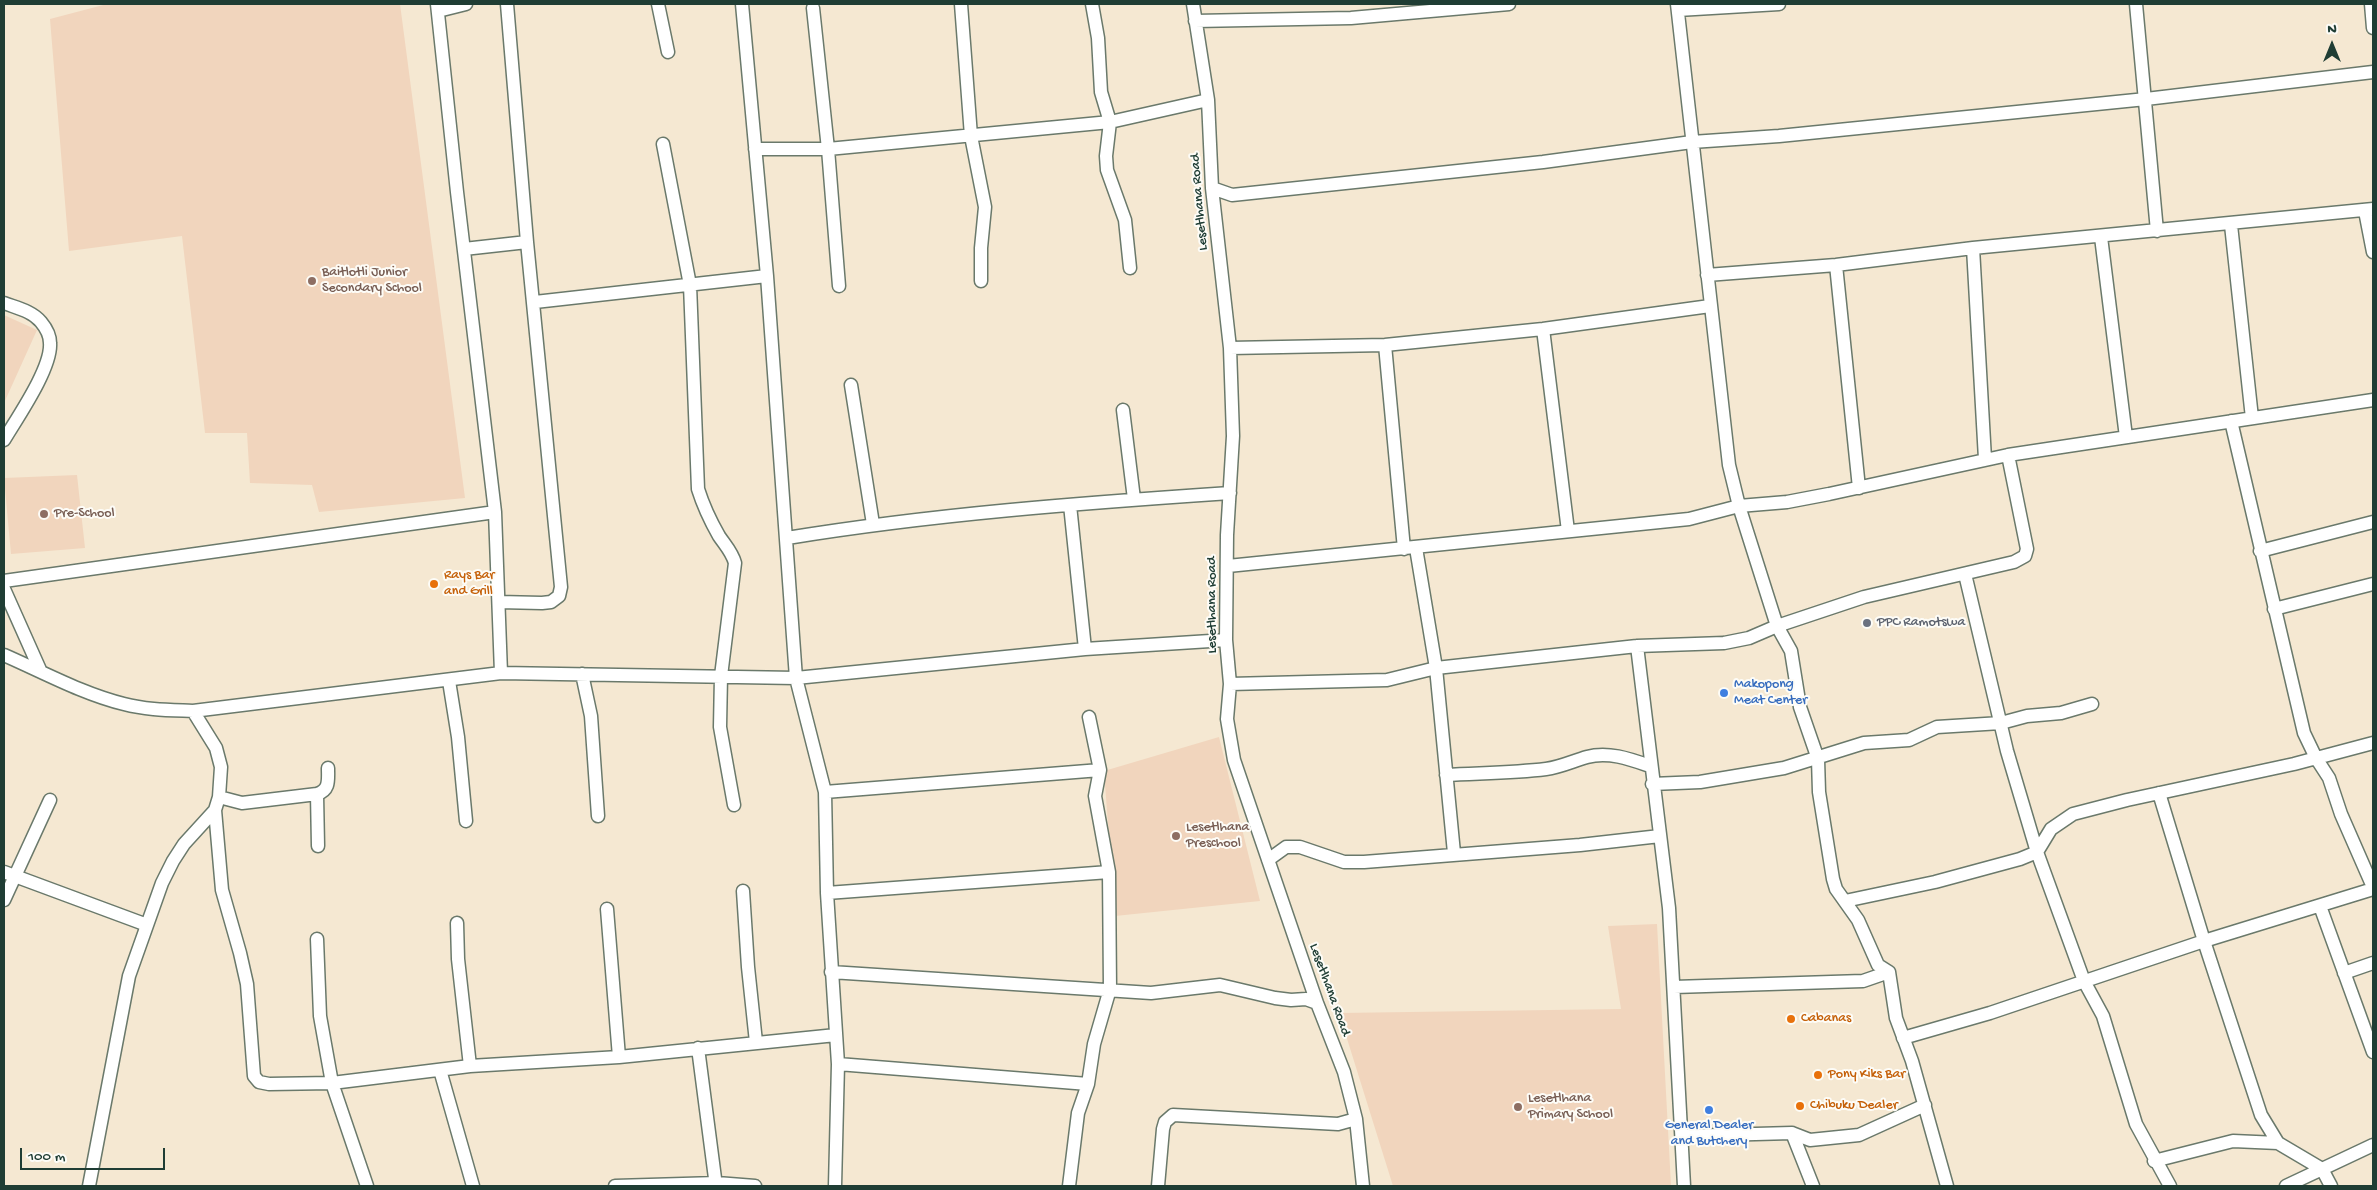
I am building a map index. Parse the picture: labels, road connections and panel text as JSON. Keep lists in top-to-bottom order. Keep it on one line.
{"streets":{"street":["Lesetlhana Road"]},"places":["Baitlotli Junior Secondary School","Pre-School","Rays Bar and Grill","PPC Ramotswa","Makopong Meat Center","Lesetlhana Preschool","Cabanas","Pony Kiks Bar","Chibuku Dealer","Lesetlhana Primary School","General Dealer and Butchery"],"scale_bar":"100 m","north":"top"}
